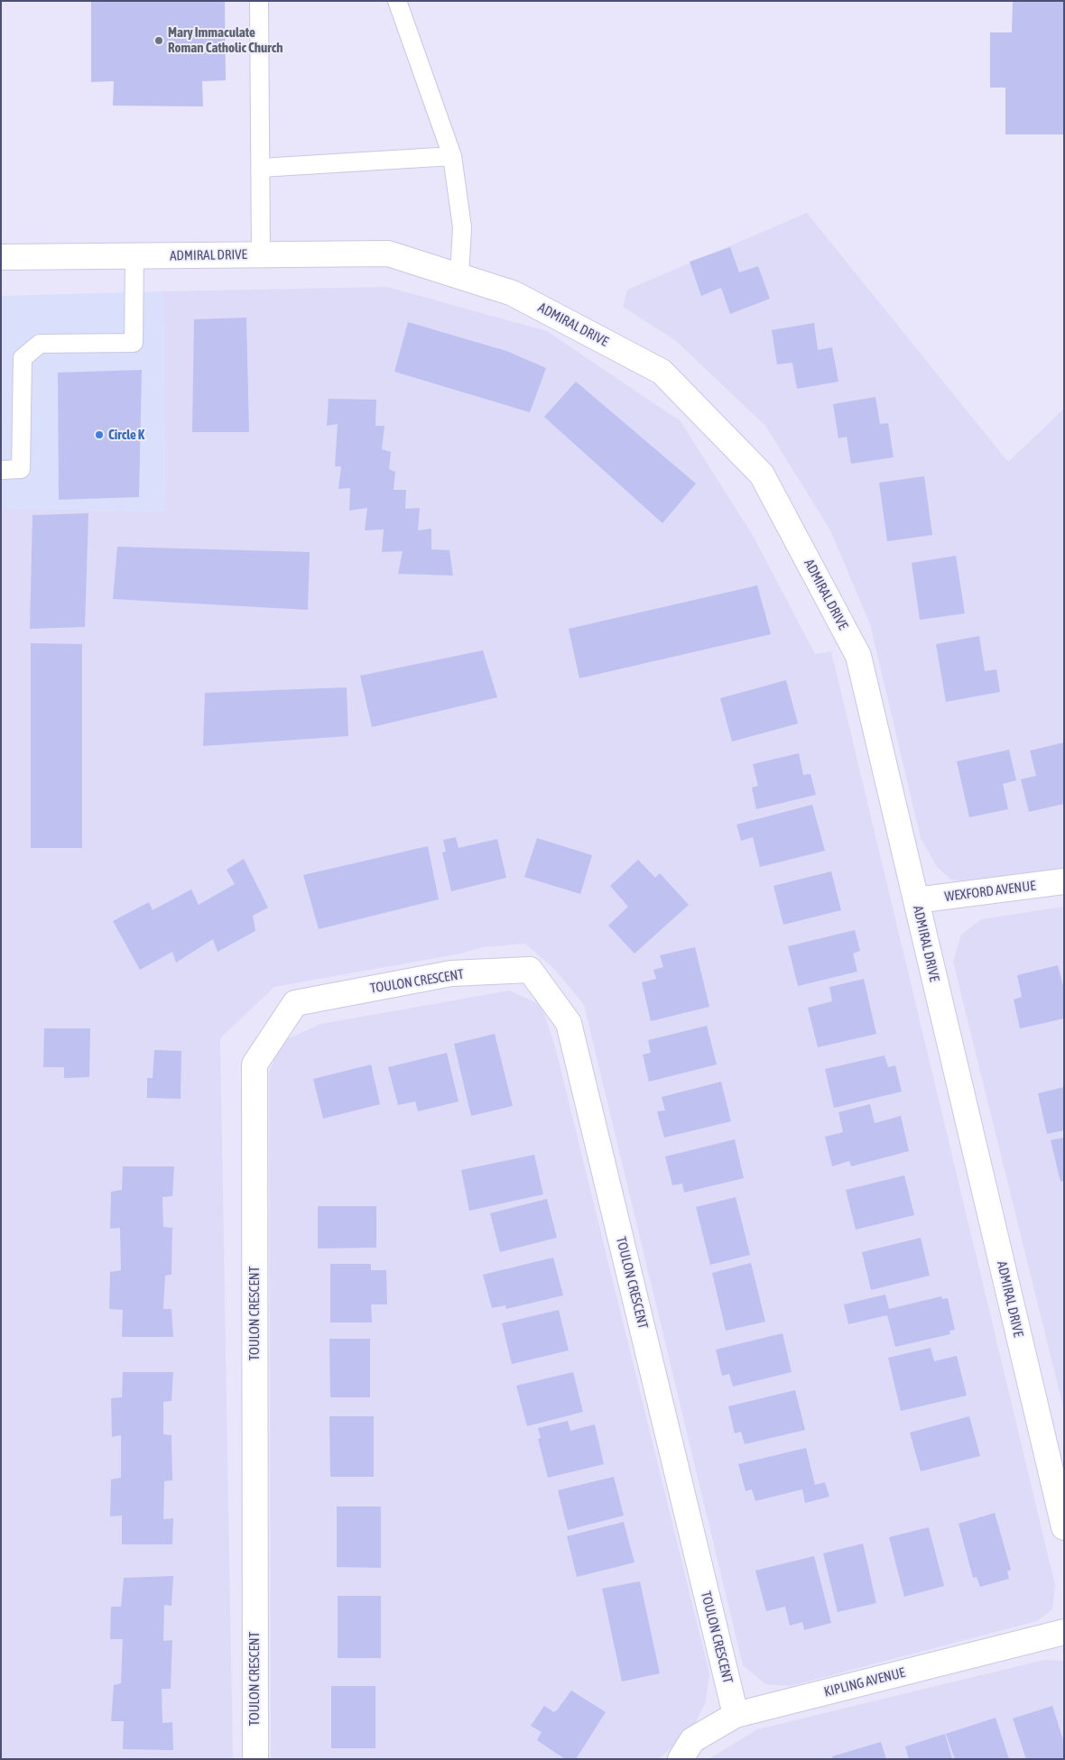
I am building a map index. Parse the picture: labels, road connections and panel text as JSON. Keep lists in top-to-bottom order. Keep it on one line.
{"streets":{"street":["ADMIRAL DRIVE","WEXFORD AVENUE","TOULON CRESCENT","KIPLING AVENUE"]},"crossings":[["ADMIRAL DRIVE","WEXFORD AVENUE"],["TOULON CRESCENT","KIPLING AVENUE"]],"places":["Mary Immaculate Roman Catholic Church","Circle K"]}
